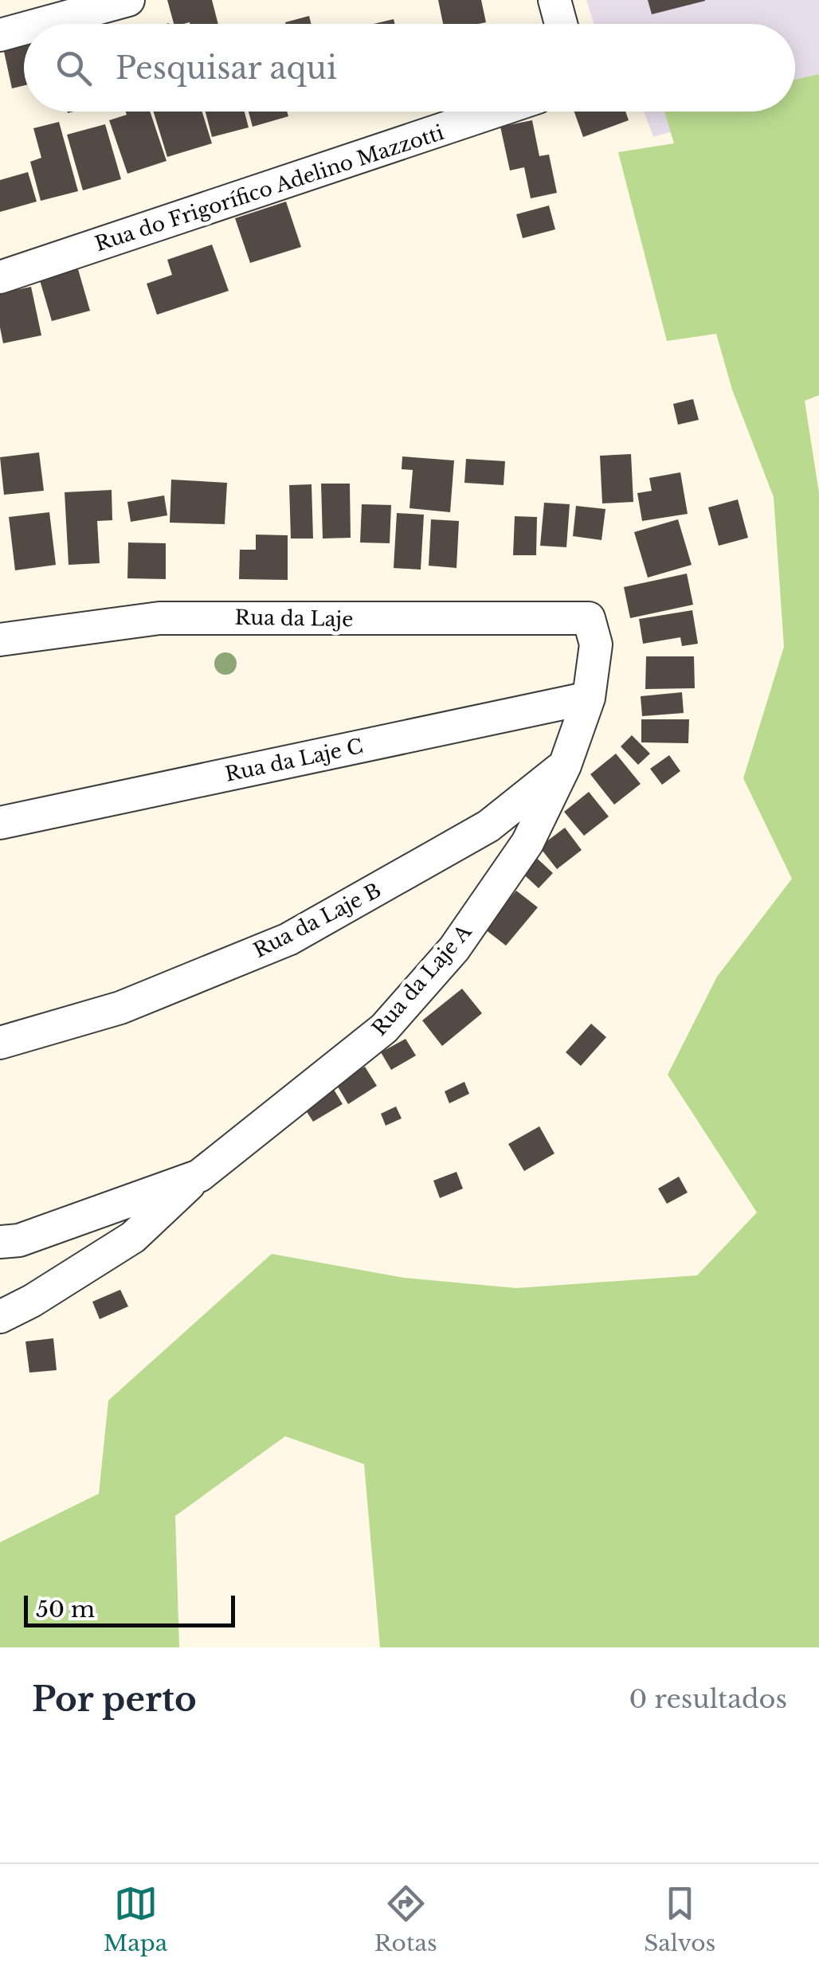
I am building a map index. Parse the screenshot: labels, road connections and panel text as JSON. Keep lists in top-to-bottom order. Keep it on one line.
{"streets":{"street":["Rua do Frigorífico Adelino Mazzotti","Rua da Laje","Rua da Laje C","Rua da Laje B","Rua da Laje A"]},"crossings":[["Rua da Laje","Rua da Laje A"],["Rua da Laje C","Rua da Laje A"],["Rua da Laje B","Rua da Laje A"]],"scale_bar":"50 m","page":{"search":"Pesquisar aqui","scale":"50 m","heading":["Por perto","0 resultados"],"nav":["Mapa","Rotas","Salvos"]}}
